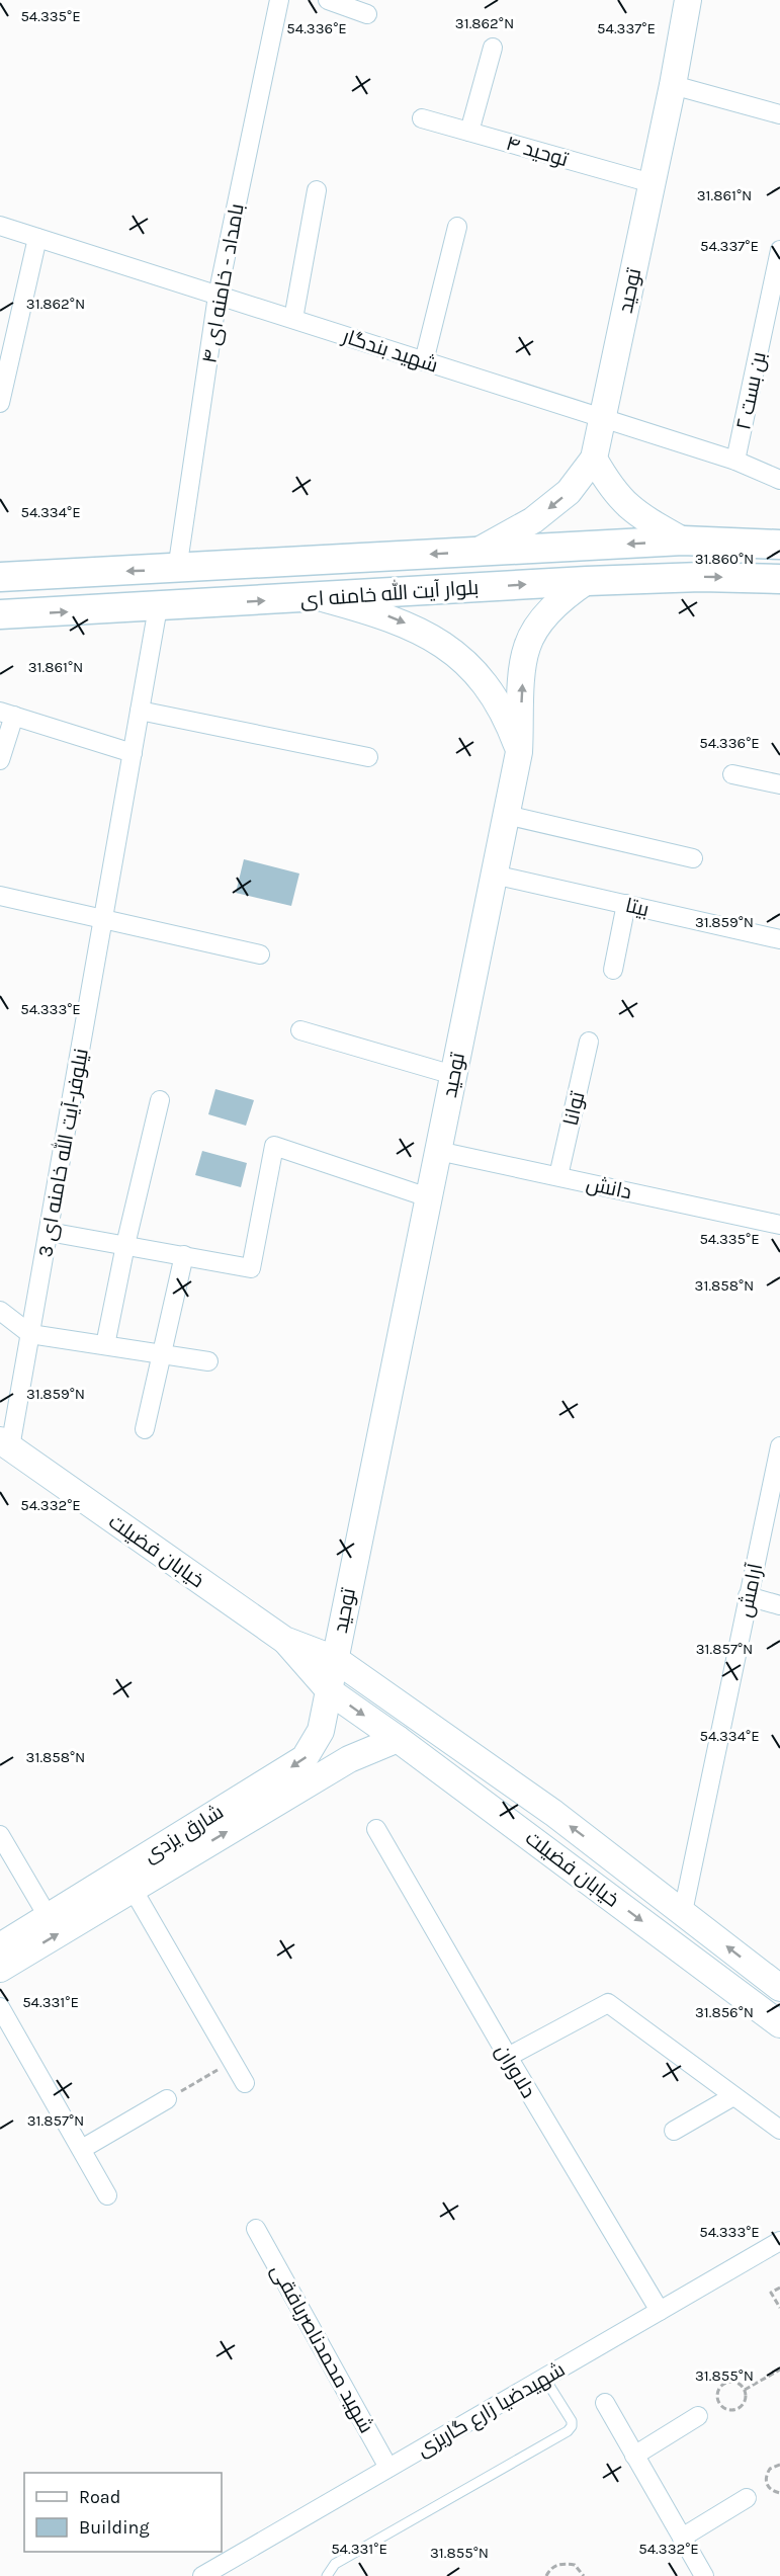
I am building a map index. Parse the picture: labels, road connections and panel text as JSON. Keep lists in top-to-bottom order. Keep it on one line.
{"streets":{"main road":["توحید","بلوار آیت الله خامنه ای","خیابان فضیلت","شارق یزدی"],"street":["توحید ۴","بامداد - خامنه ای ۴","شهید بندگار","بن بست ۲","بیتا","توانا","نیلوفر-آیت الله خامنه ای 3","دانش","آرامش","دلاوران","شهید محمدناصربافقی","شهیدضیا زارع گاریزی"]},"crossings":[["توحید ۴","توحید"],["بامداد - خامنه ای ۴","شهید بندگار"],["بامداد - خامنه ای ۴","بلوار آیت الله خامنه ای"],["توحید","شهید بندگار"],["توحید","بلوار آیت الله خامنه ای"],["توحید","بیتا"],["توحید","دانش"],["توحید","خیابان فضیلت"],["توحید","شارق یزدی"],["شهید بندگار","بن بست ۲"],["بلوار آیت الله خامنه ای","نیلوفر-آیت الله خامنه ای 3"],["توانا","دانش"],["نیلوفر-آیت الله خامنه ای 3","خیابان فضیلت"],["خیابان فضیلت","آرامش"],["خیابان فضیلت","شارق یزدی"],["دلاوران","شهیدضیا زارع گاریزی"],["شهید محمدناصربافقی","شهیدضیا زارع گاریزی"]],"legend":["Road","Building"],"coordinates":["54.335°E","31.862°N","54.336°E","54.337°E","31.861°N","54.334°E","31.860°N","31.859°N","54.333°E","31.858°N","54.332°E","31.857°N","54.331°E","31.856°N","31.855°N"]}
